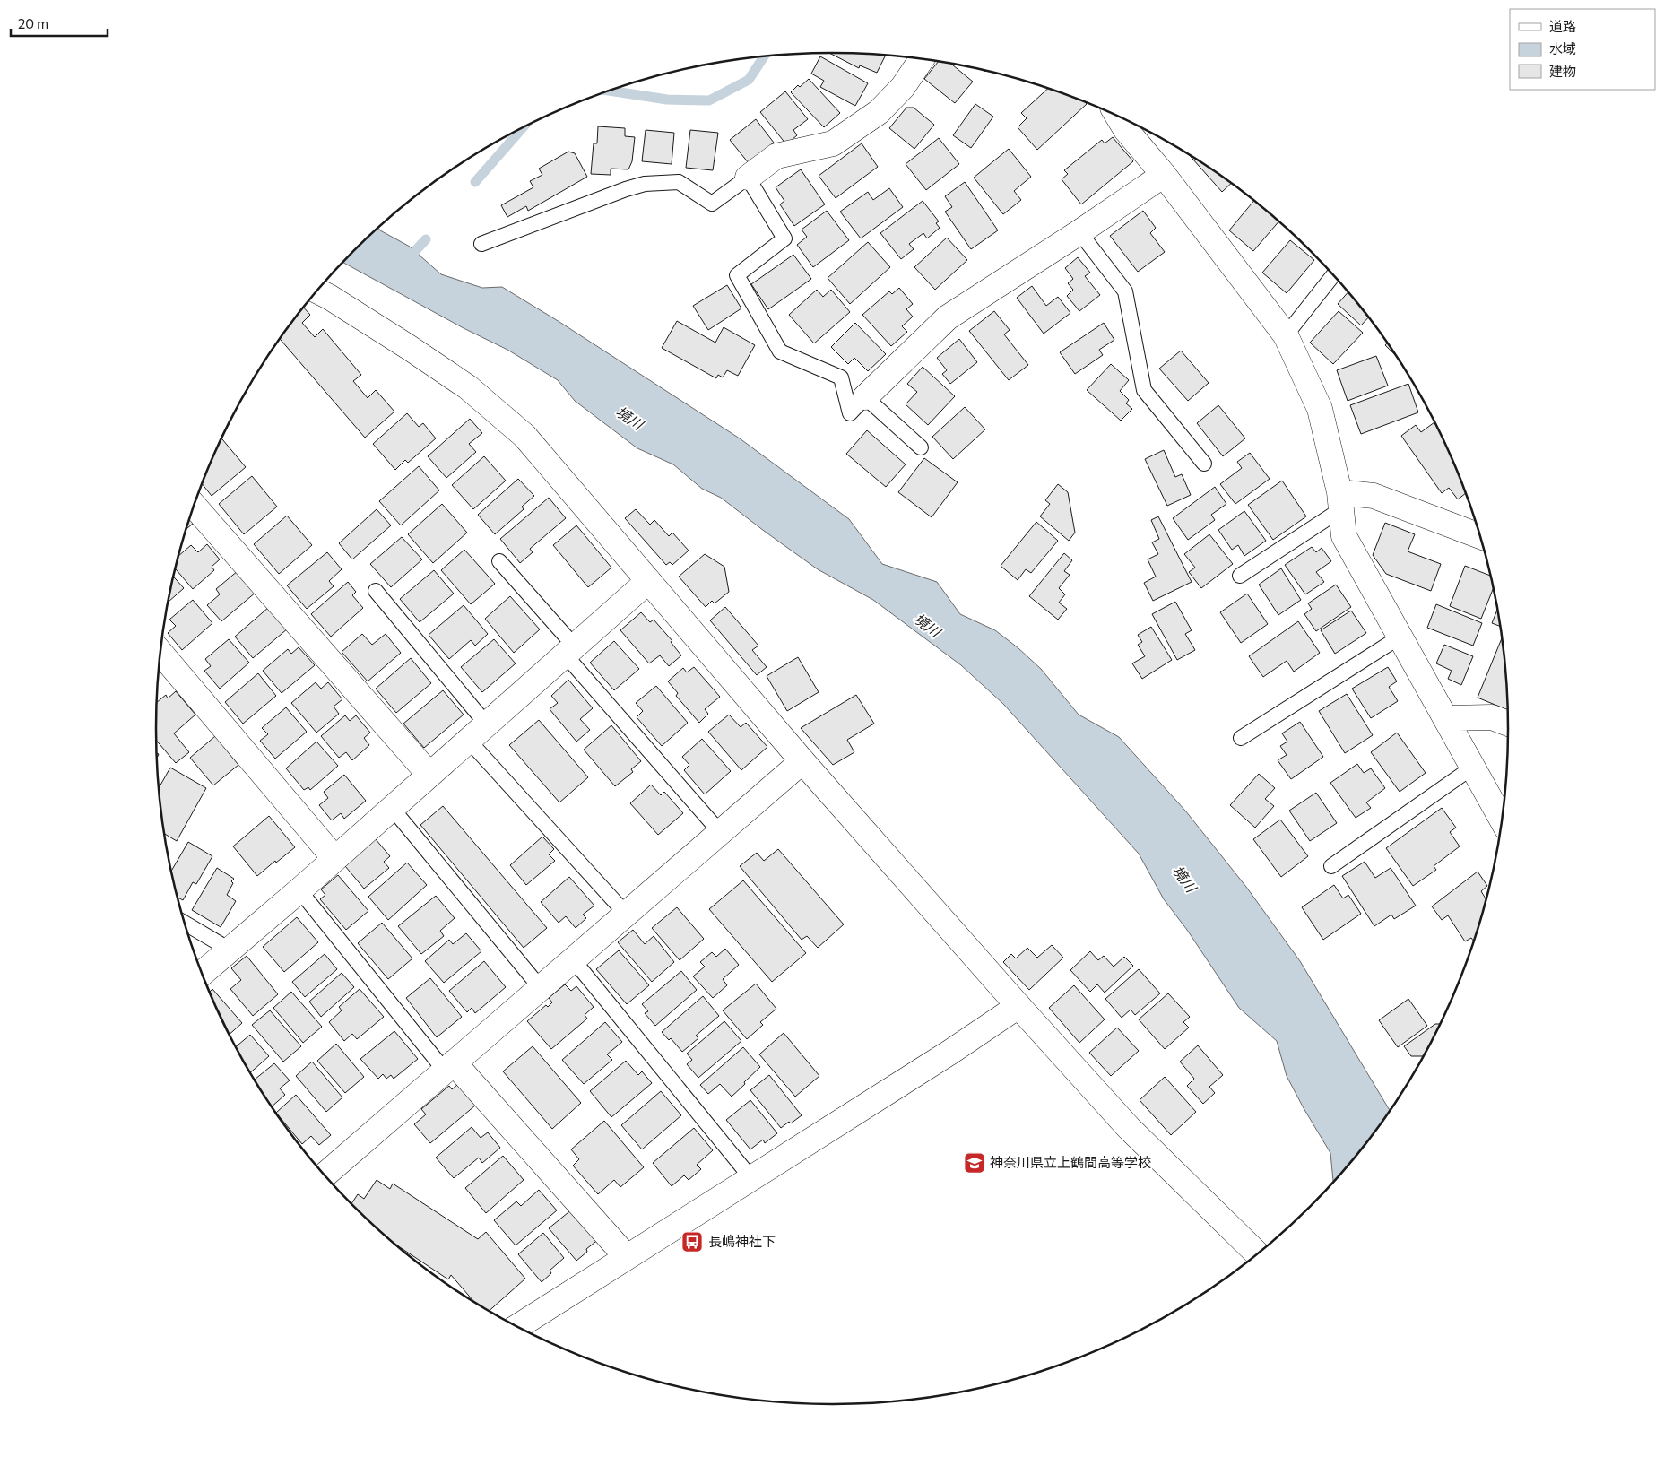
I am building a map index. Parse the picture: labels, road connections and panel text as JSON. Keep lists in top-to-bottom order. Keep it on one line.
{"water":["境川"],"places":{"school or university":["神奈川県立上鶴間高等学校"],"bus stop":["長嶋神社下"]},"legend":["道路","水域","建物"],"scale_bar":"20 m"}
